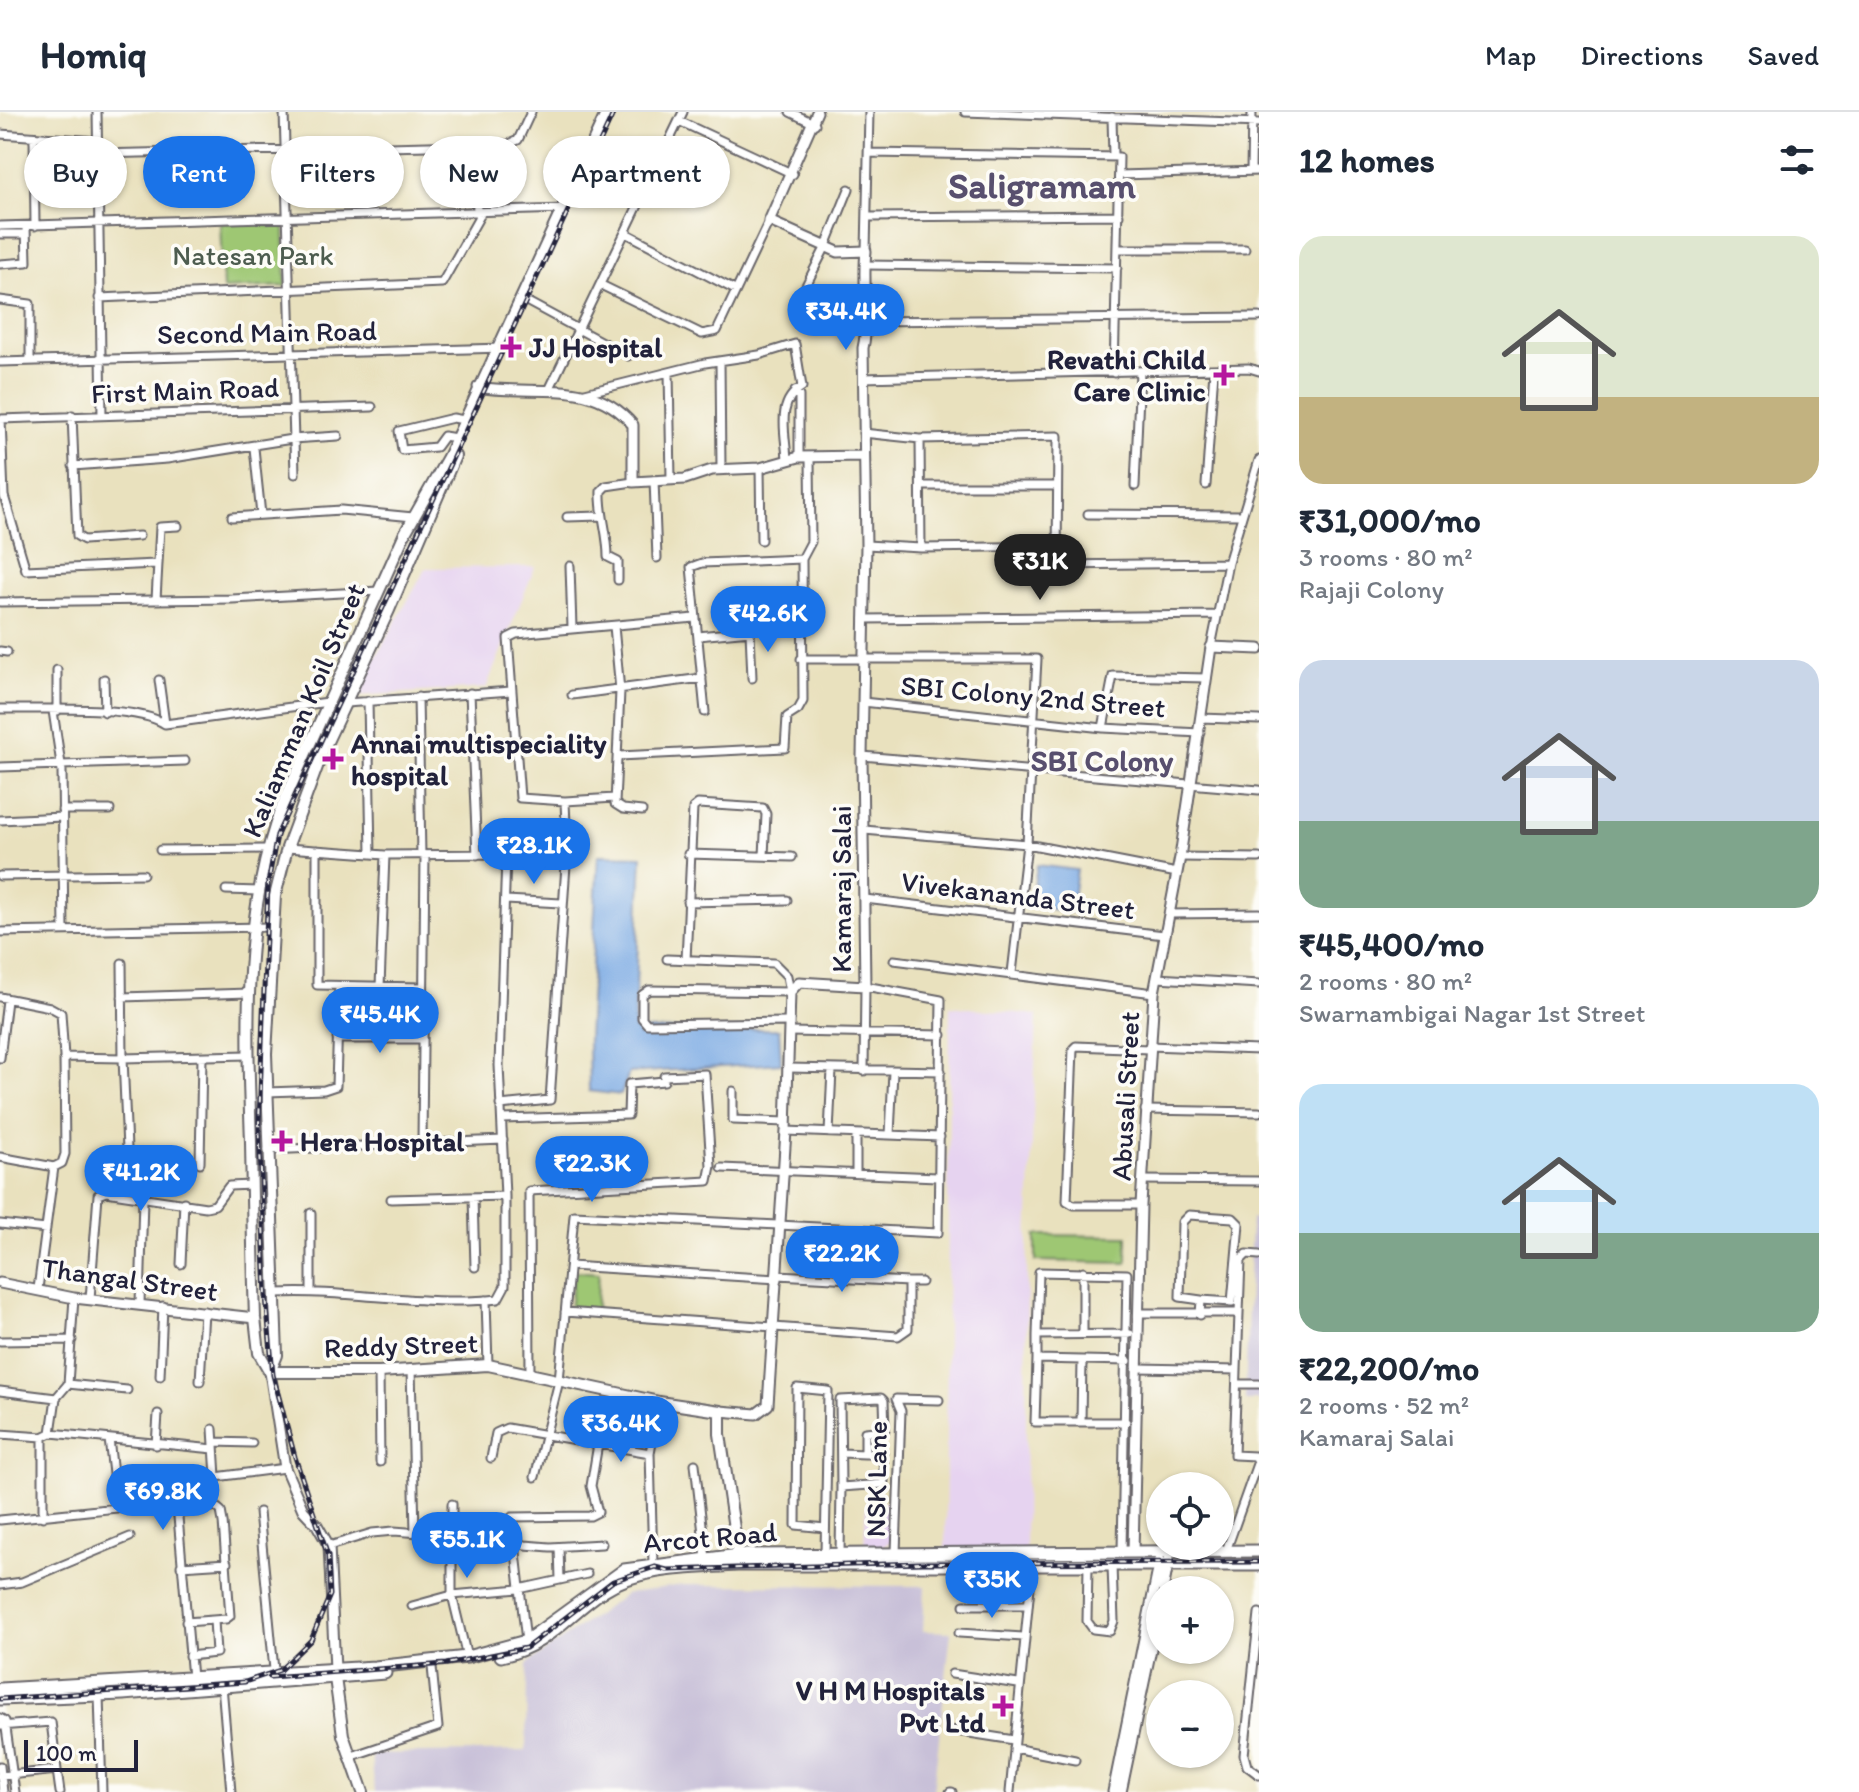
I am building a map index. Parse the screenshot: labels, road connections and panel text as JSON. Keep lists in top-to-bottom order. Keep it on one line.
{"streets":{"main road":["Kaliamman Koil Street","Reddy Street","Arcot Road"],"street":["Second Main Road","First Main Road","SBI Colony 2nd Street","Kamaraj Salai","Vivekananda Street","Abusali Street","Thangal Street","NSK Lane"]},"crossings":[["Second Main Road","Kaliamman Koil Street"],["SBI Colony 2nd Street","Kamaraj Salai"],["SBI Colony 2nd Street","Abusali Street"],["Kaliamman Koil Street","Thangal Street"],["Kaliamman Koil Street","Reddy Street"],["Kamaraj Salai","Vivekananda Street"],["Kamaraj Salai","Reddy Street"],["Vivekananda Street","Abusali Street"],["Abusali Street","Arcot Road"],["NSK Lane","Arcot Road"]],"districts":["Saligramam","SBI Colony"],"parks":["Natesan Park"],"places":{"health":["JJ Hospital","Revathi Child Care Clinic","Annai multispeciality hospital","Hera Hospital","V H M Hospitals Pvt Ltd"]},"scale_bar":"100 m","page":{"header":"Homiq","nav":["Map","Directions","Saved"],"heading":"12 homes","chip":["Buy","Rent","Filters","New","Apartment"],"list":[{"name":"₹31,000/mo","note":"3 rooms · 80 m² · Rajaji Colony"},{"name":"₹45,400/mo","note":"2 rooms · 80 m² · Swarnambigai Nagar 1st Street"},{"name":"₹22,200/mo","note":"2 rooms · 52 m² · Kamaraj Salai"}],"price":["₹34.4K","₹31K","₹42.6K","₹28.1K","₹45.4K","₹22.3K","₹41.2K","₹22.2K","₹36.4K","₹69.8K","₹55.1K","₹35K"],"map_buttons":["+","−"],"scale":"100 m"}}
